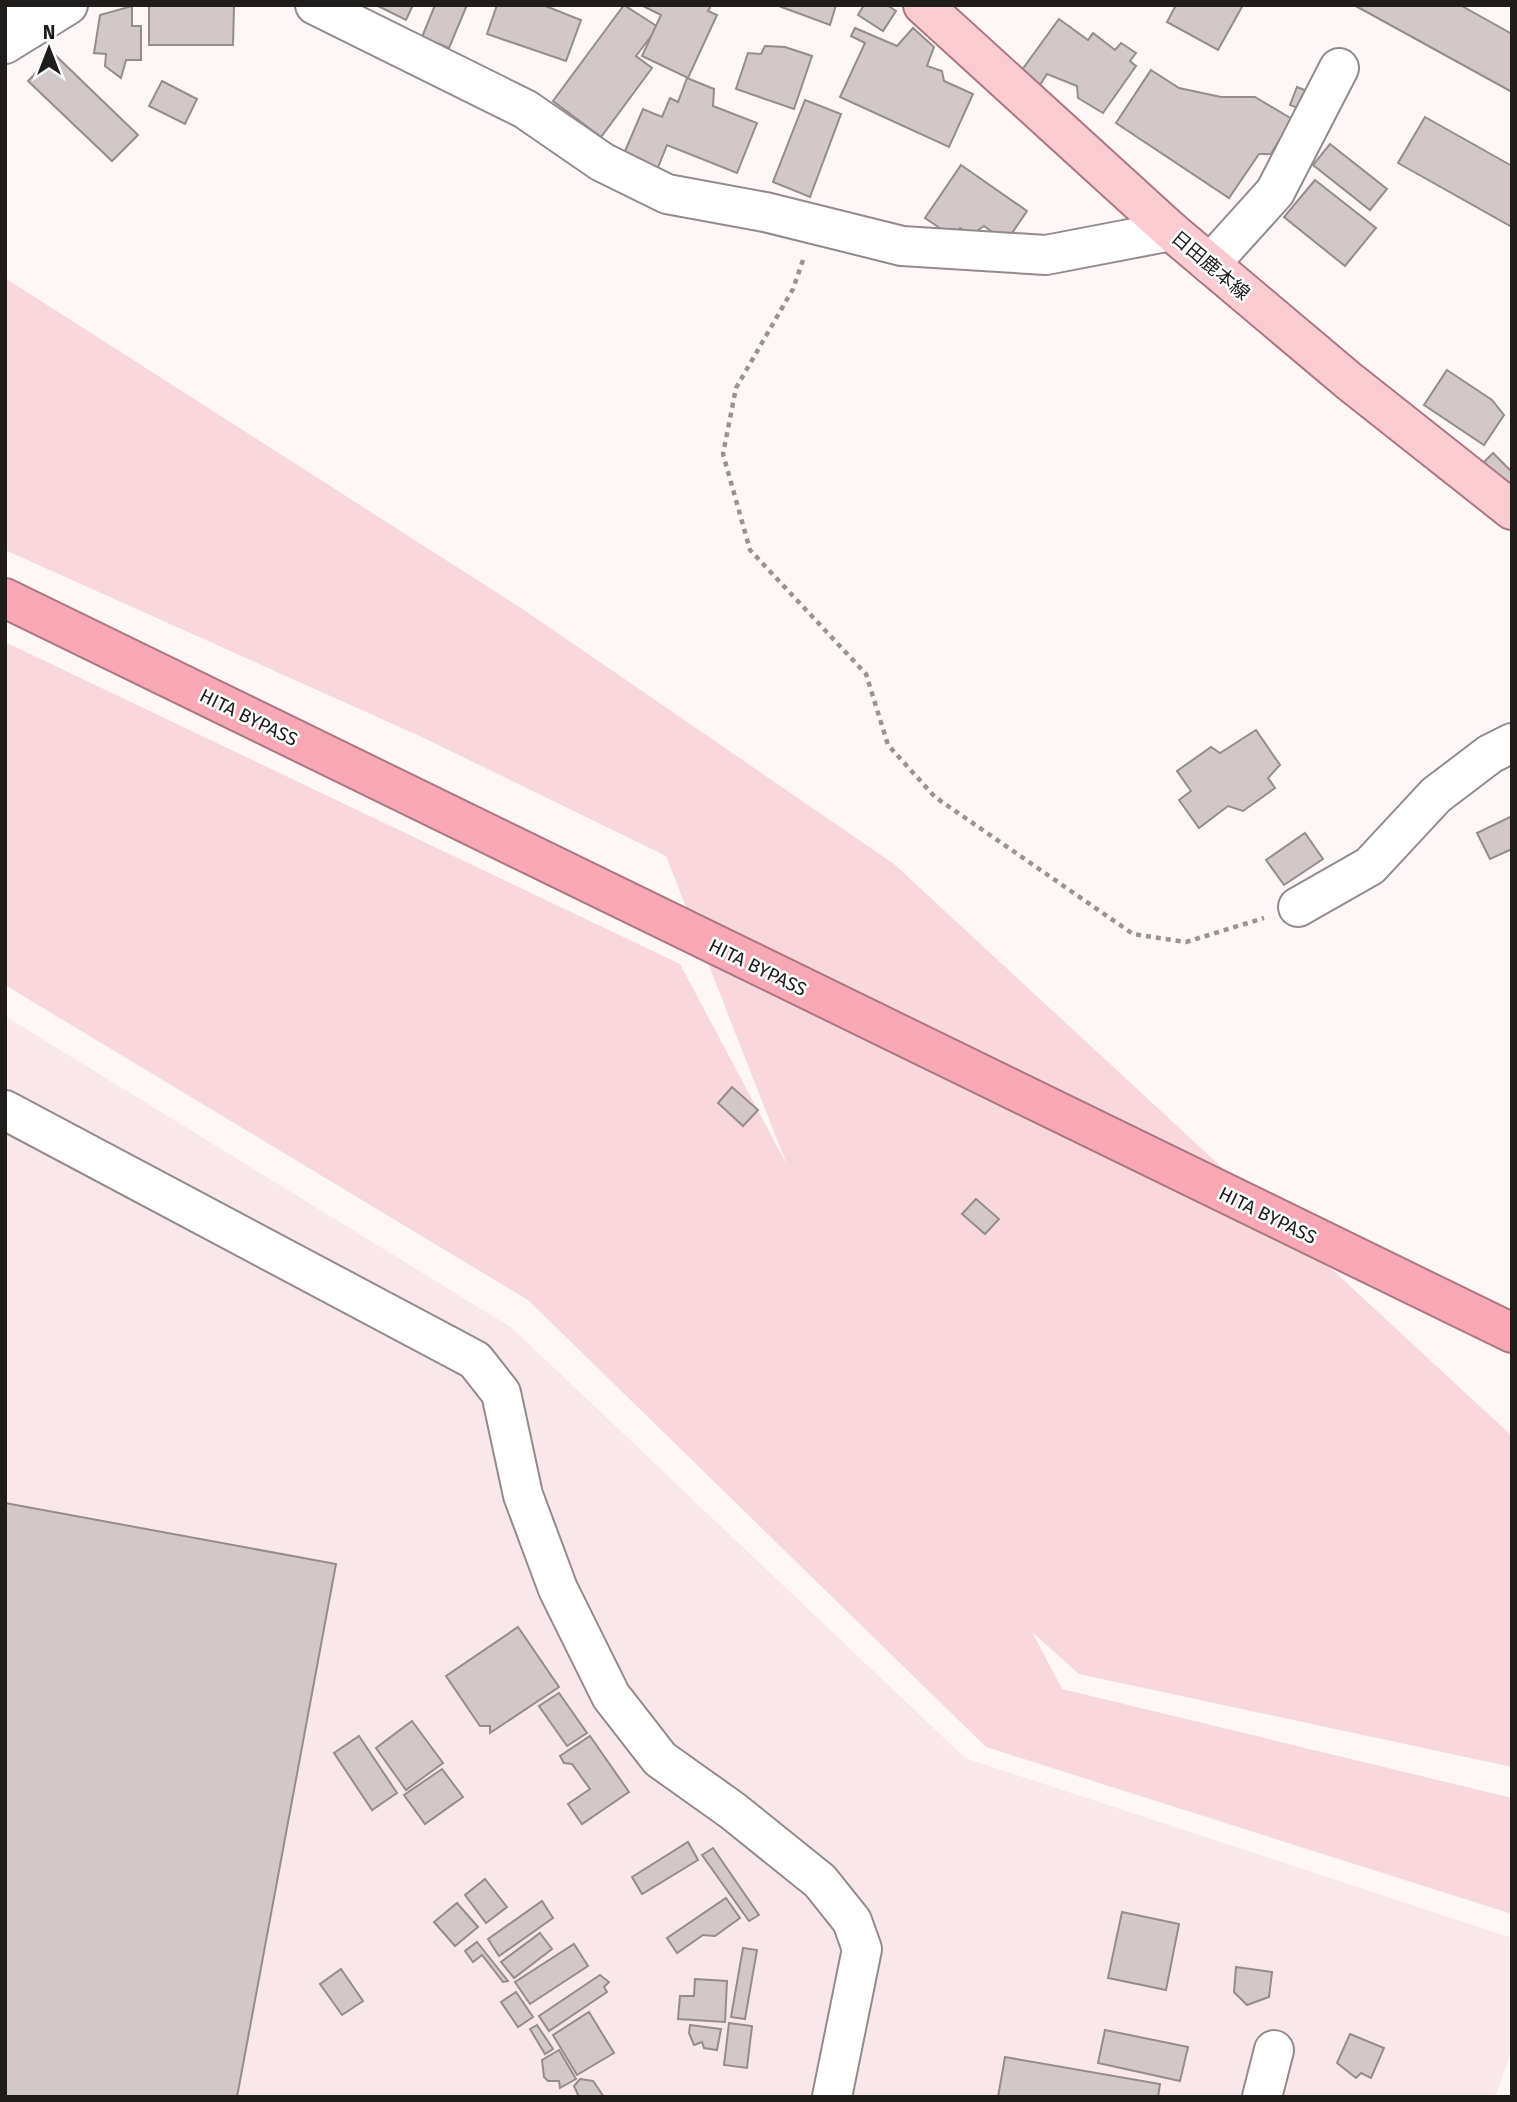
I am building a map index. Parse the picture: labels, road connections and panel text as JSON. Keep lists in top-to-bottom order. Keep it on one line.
{"streets":{"highway":["HITA BYPASS"],"main road":["日田鹿本線"]},"north":"top"}
